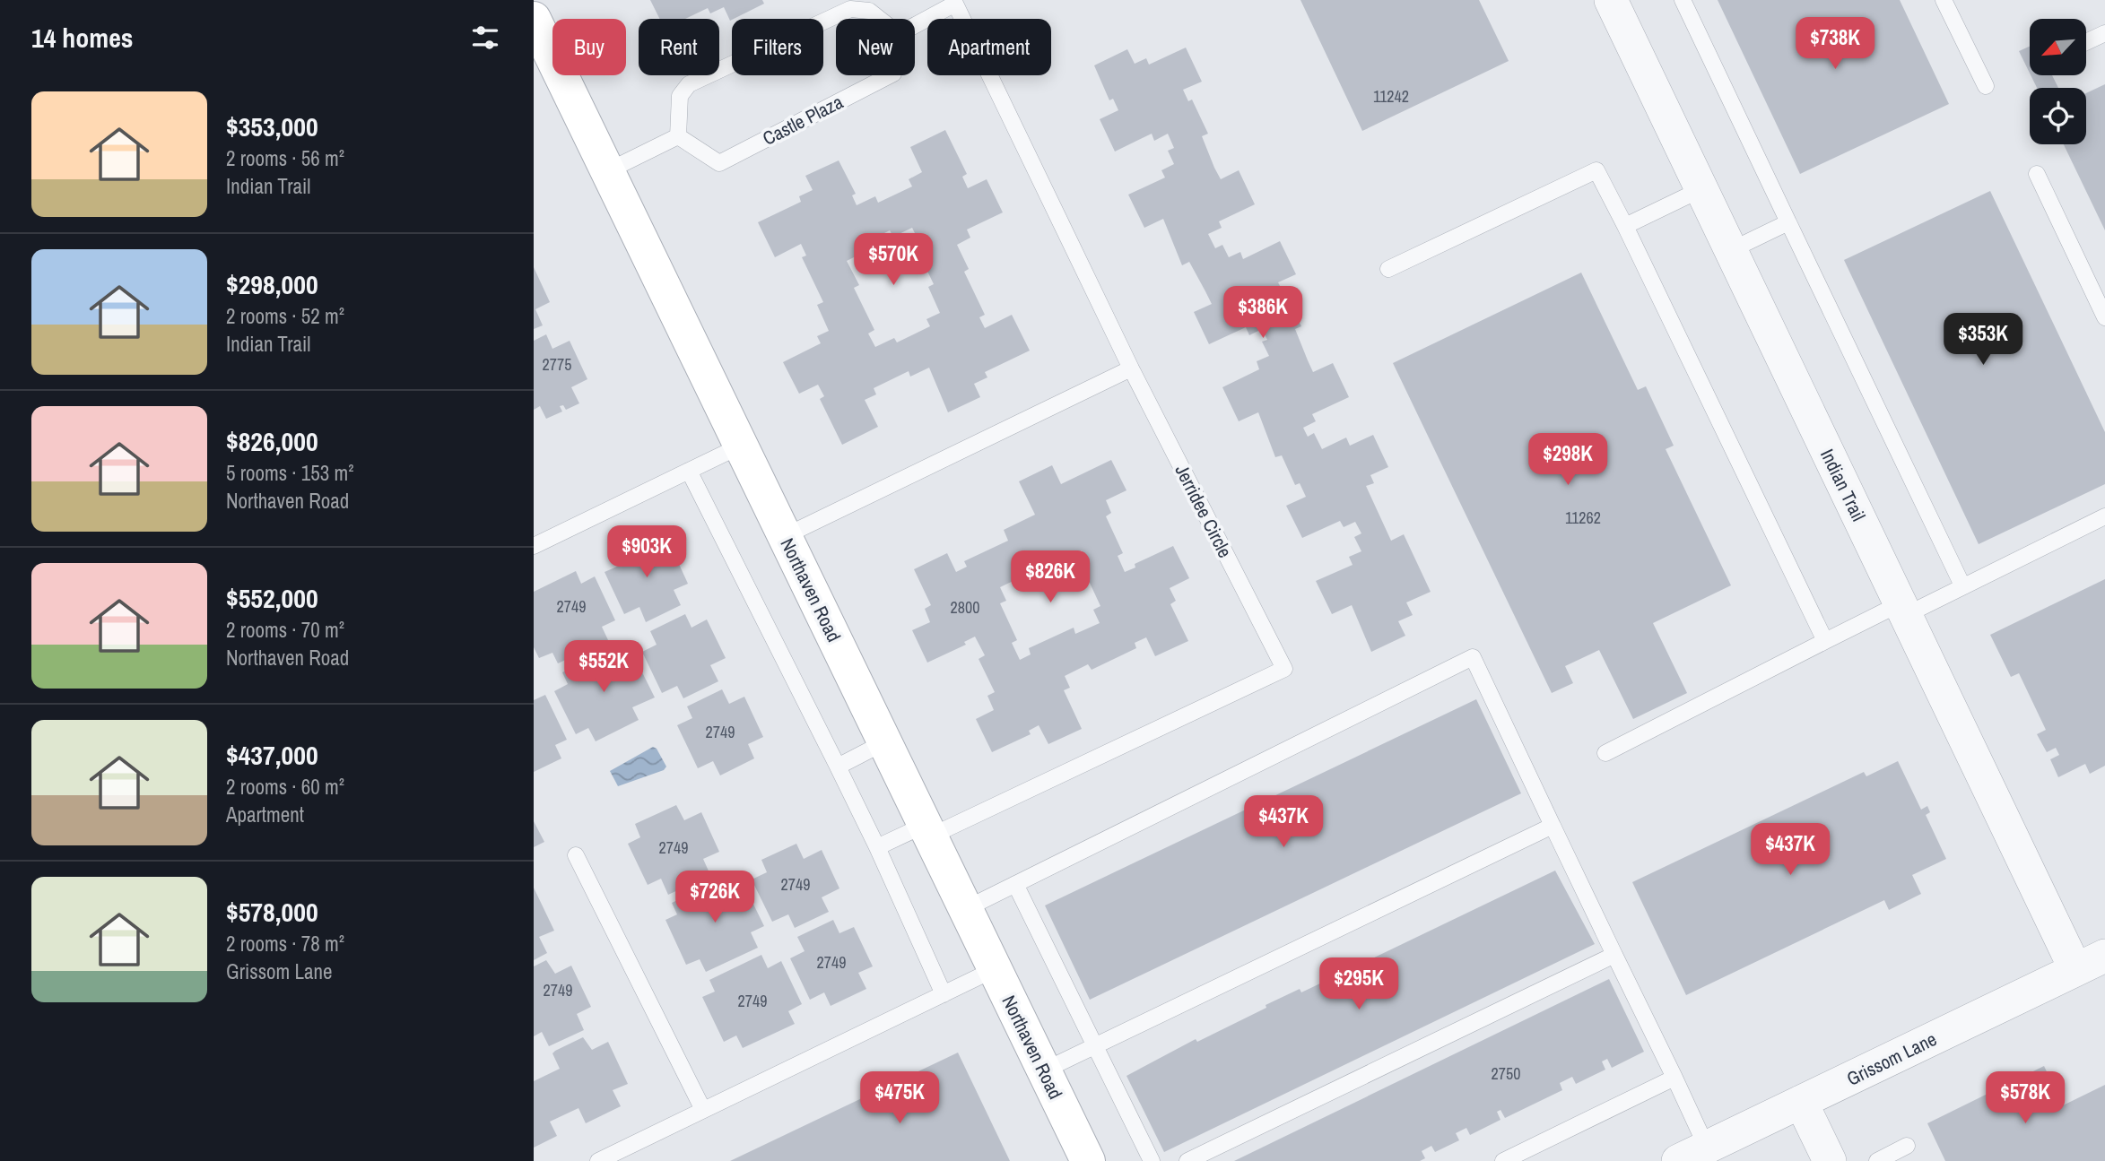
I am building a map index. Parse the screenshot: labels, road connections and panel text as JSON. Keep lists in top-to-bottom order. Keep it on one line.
{"streets":{"street":["Indian Trail","Northaven Road","Grissom Lane"],"lane":["Castle Plaza","Jerridee Circle"]},"crossings":[["Indian Trail","Grissom Lane"],["Jerridee Circle","Northaven Road"]],"house_numbers":["11242","2775","11262","2749","2800","2749","2749","2749","2749","2749","2749","2750"],"north":"bottom left","page":{"heading":"14 homes","price":["$738K","$570K","$386K","$353K","$298K","$903K","$826K","$552K","$437K","$437K","$726K","$295K","$475K","$578K"],"chip":["Buy","Rent","Filters","New","Apartment"],"list":[{"name":"$353,000","note":"2 rooms · 56 m² · Indian Trail"},{"name":"$298,000","note":"2 rooms · 52 m² · Indian Trail"},{"name":"$826,000","note":"5 rooms · 153 m² · Northaven Road"},{"name":"$552,000","note":"2 rooms · 70 m² · Northaven Road"},{"name":"$437,000","note":"2 rooms · 60 m² · Apartment"},{"name":"$578,000","note":"2 rooms · 78 m² · Grissom Lane"}]}}
